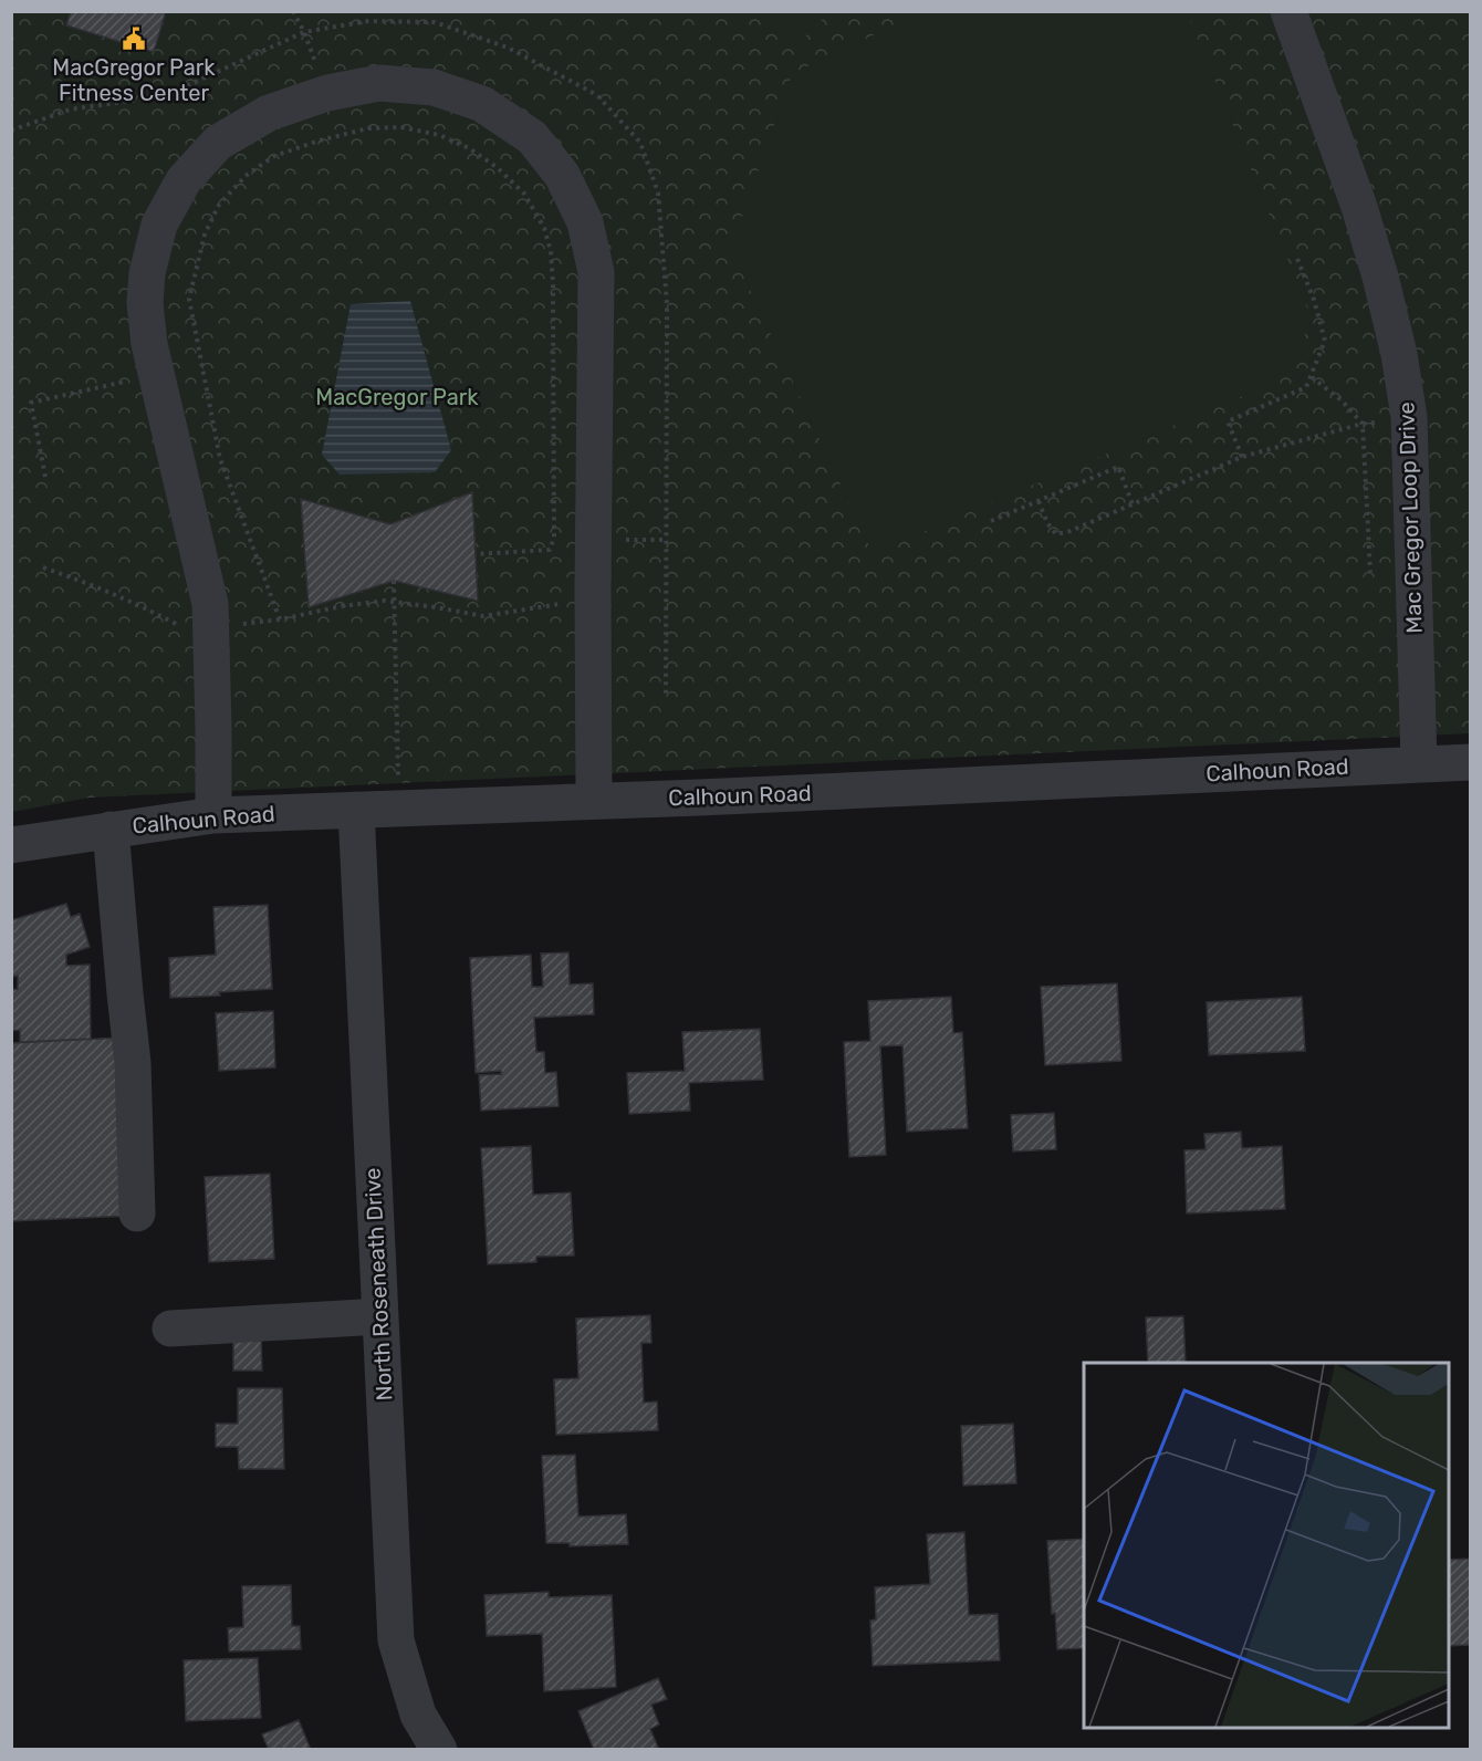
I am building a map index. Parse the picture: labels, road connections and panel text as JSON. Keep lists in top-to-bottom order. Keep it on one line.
{"streets":{"street":["Mac Gregor Loop Drive","Calhoun Road","North Roseneath Drive"]},"crossings":[["Mac Gregor Loop Drive","Calhoun Road"],["Calhoun Road","North Roseneath Drive"]],"parks":["MacGregor Park"],"places":{"public building":["MacGregor Park Fitness Center"]}}
